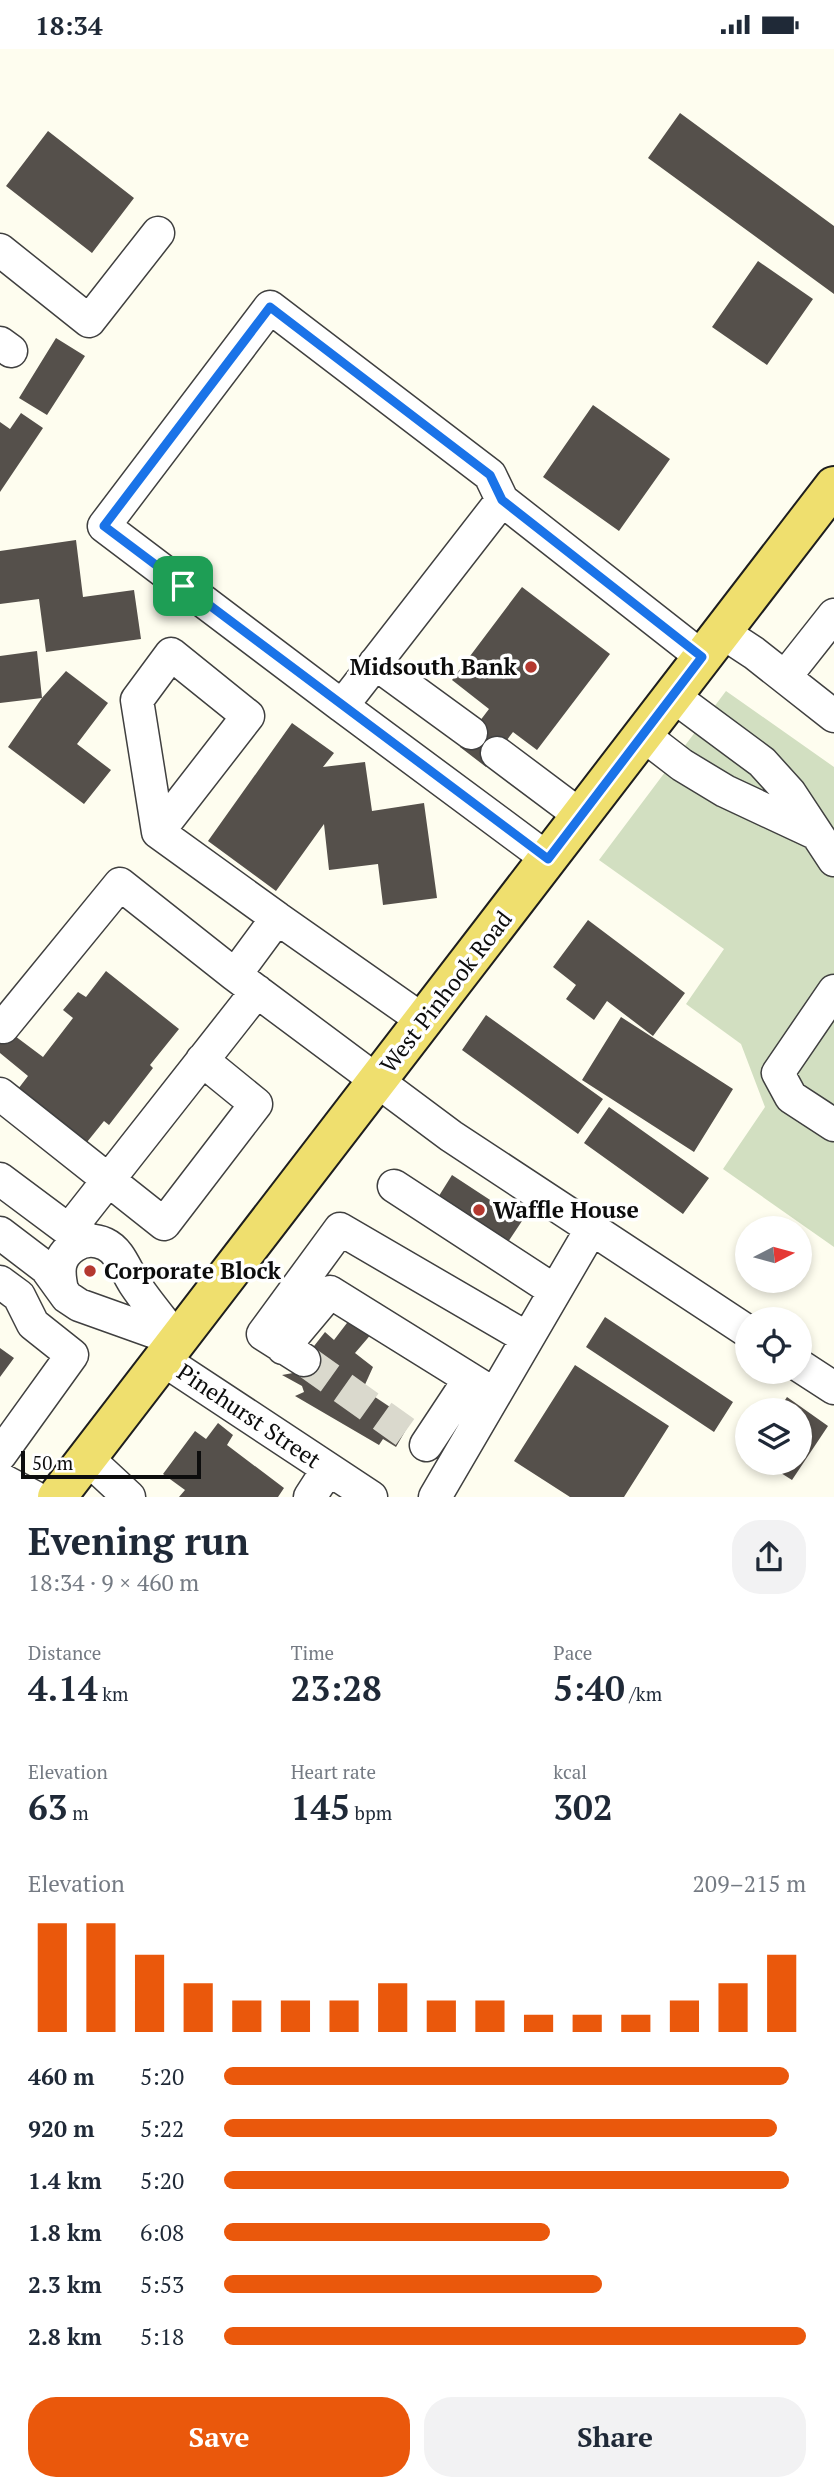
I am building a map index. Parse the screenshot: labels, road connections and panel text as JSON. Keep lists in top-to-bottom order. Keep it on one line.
{"streets":{"main road":["West Pinhook Road"],"street":["Pinehurst Street"]},"crossings":[["West Pinhook Road","Pinehurst Street"]],"places":["Midsouth Bank","Waffle House","Corporate Block"],"scale_bar":"50 m","north":"right","page":{"status":"18:34","scale":"50 m","heading":["Evening run","18:34 · 9 × 460 m"],"stats":[["Distance","4.14 km"],["Time","23:28"],["Pace","5:40 /km"],["Elevation","63 m"],["Heart rate","145 bpm"],["kcal","302"]],"chart":["Elevation","209–215 m"],"list":[{"name":"460 m","note":"5:20"},{"name":"920 m","note":"5:22"},{"name":"1.4 km","note":"5:20"},{"name":"1.8 km","note":"6:08"},{"name":"2.3 km","note":"5:53"},{"name":"2.8 km","note":"5:18"}],"buttons":["Save","Share"]}}
